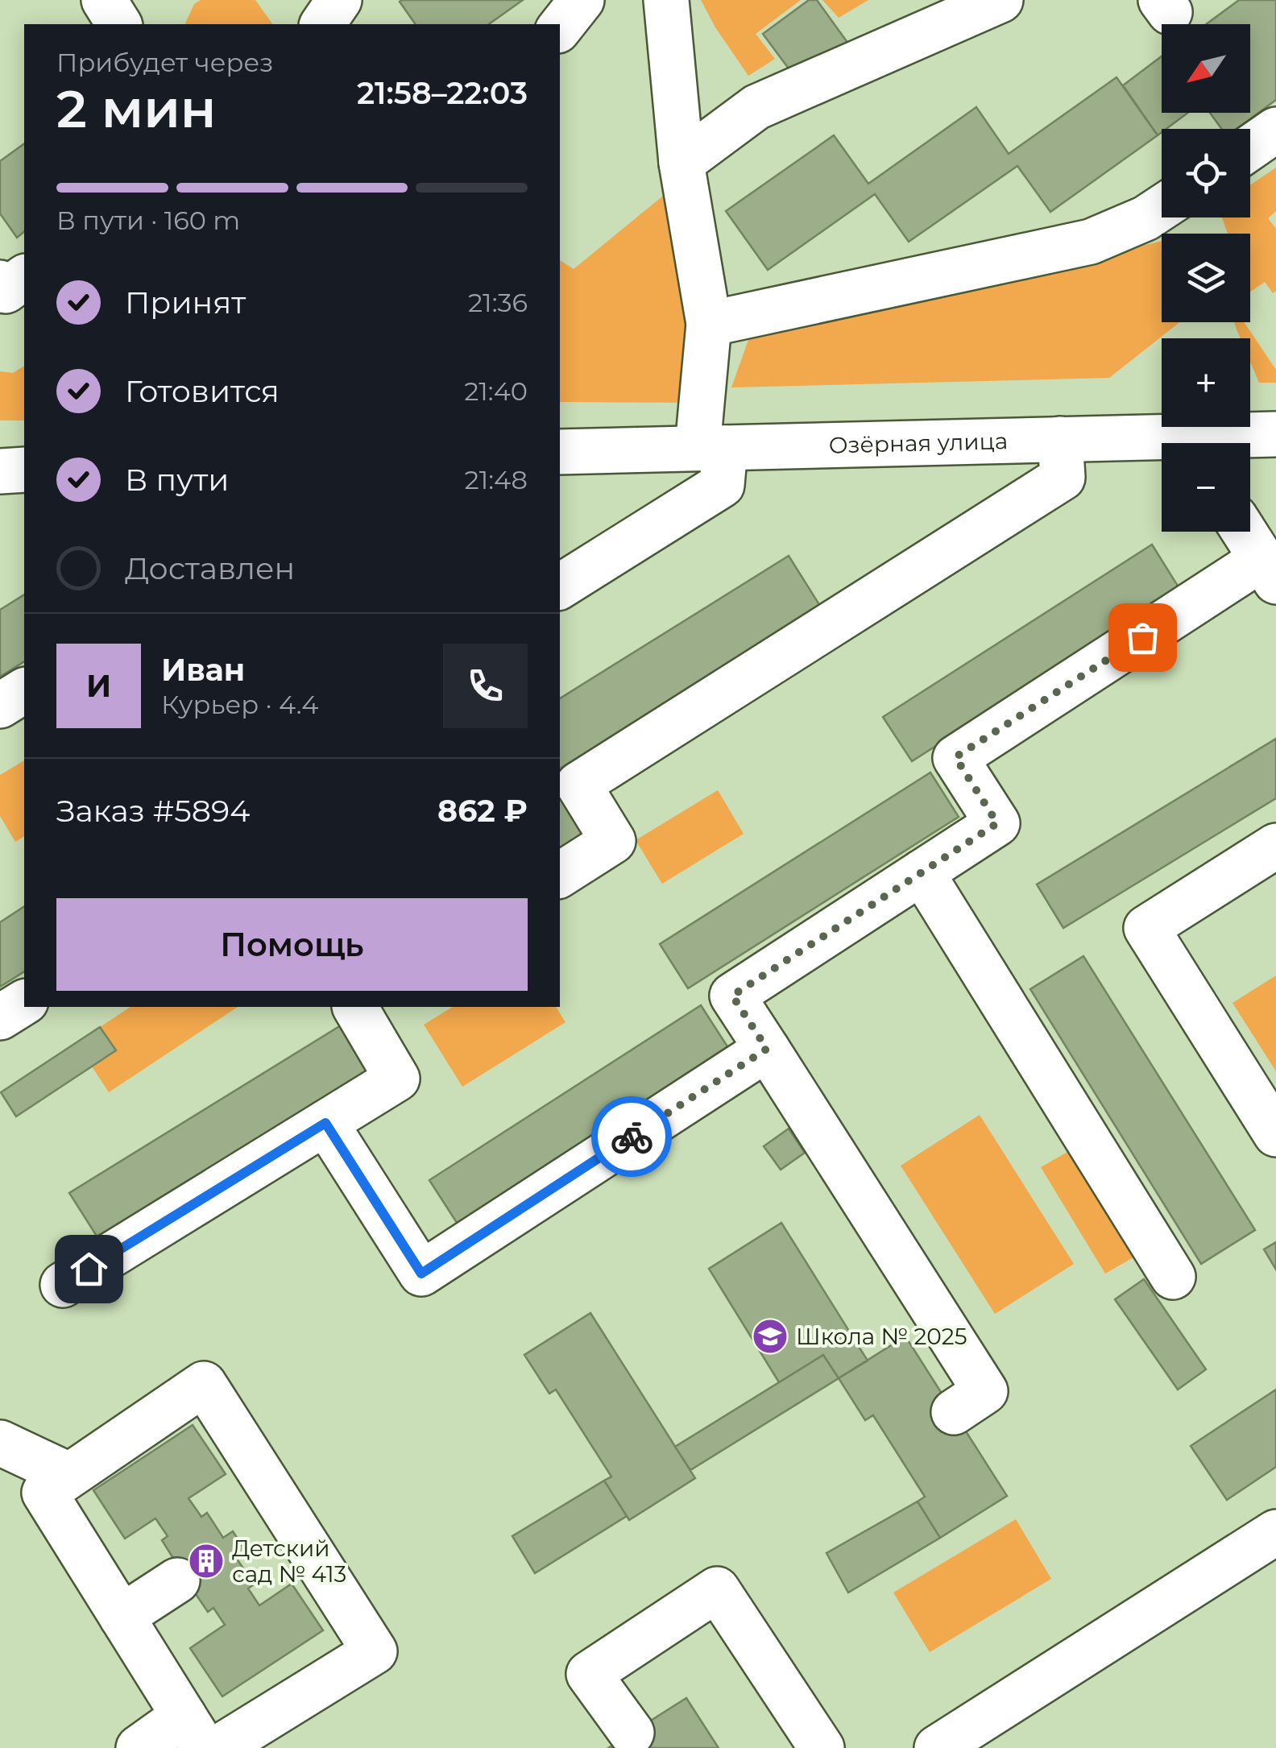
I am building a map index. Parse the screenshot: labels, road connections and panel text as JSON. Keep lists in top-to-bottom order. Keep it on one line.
{"streets":{"street":["Озёрная улица"]},"places":{"school or university":["Школа № 2025"],"building":["Детский сад № 413"]},"north":"bottom left","page":{"map_buttons":["+","−"],"heading":["2 мин","Прибудет через","21:58–22:03"],"panel":["Иван","Курьер · 4.4","Заказ #5894","862 ₽"],"bar":"В пути · 160 m","list":[["Принят","21:36"],["Готовится","21:40"],["В пути","21:48"],"Доставлен"],"round":"И","buttons":"Помощь"}}
